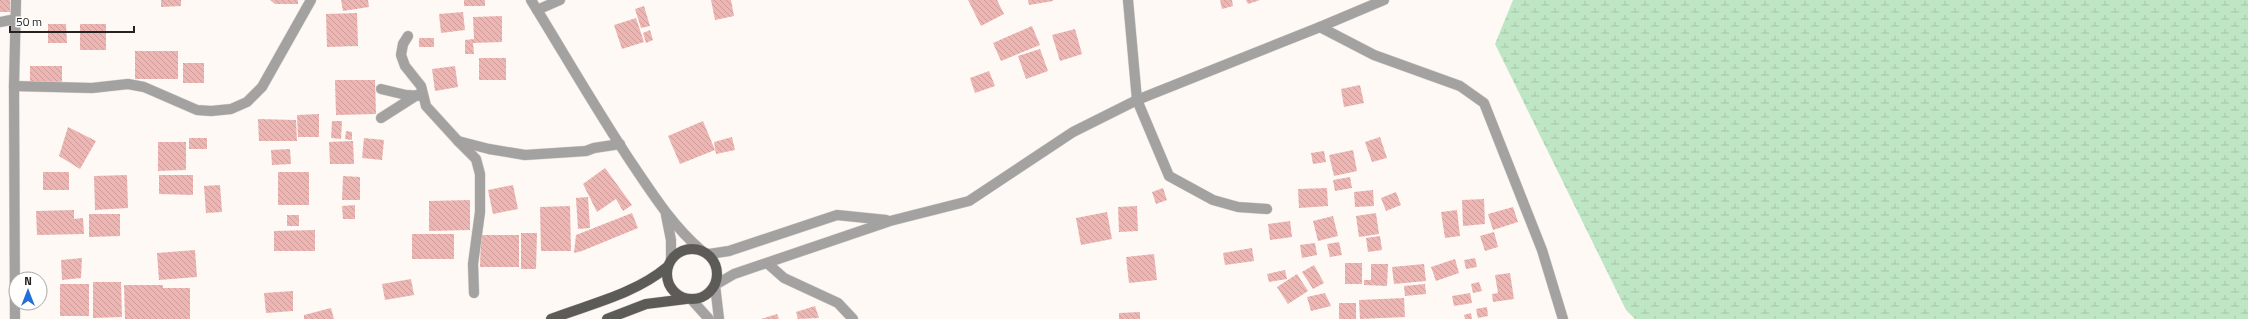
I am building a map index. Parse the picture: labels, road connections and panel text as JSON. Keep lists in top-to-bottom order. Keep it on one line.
{"scale_bar":"50 m","north":"top"}
